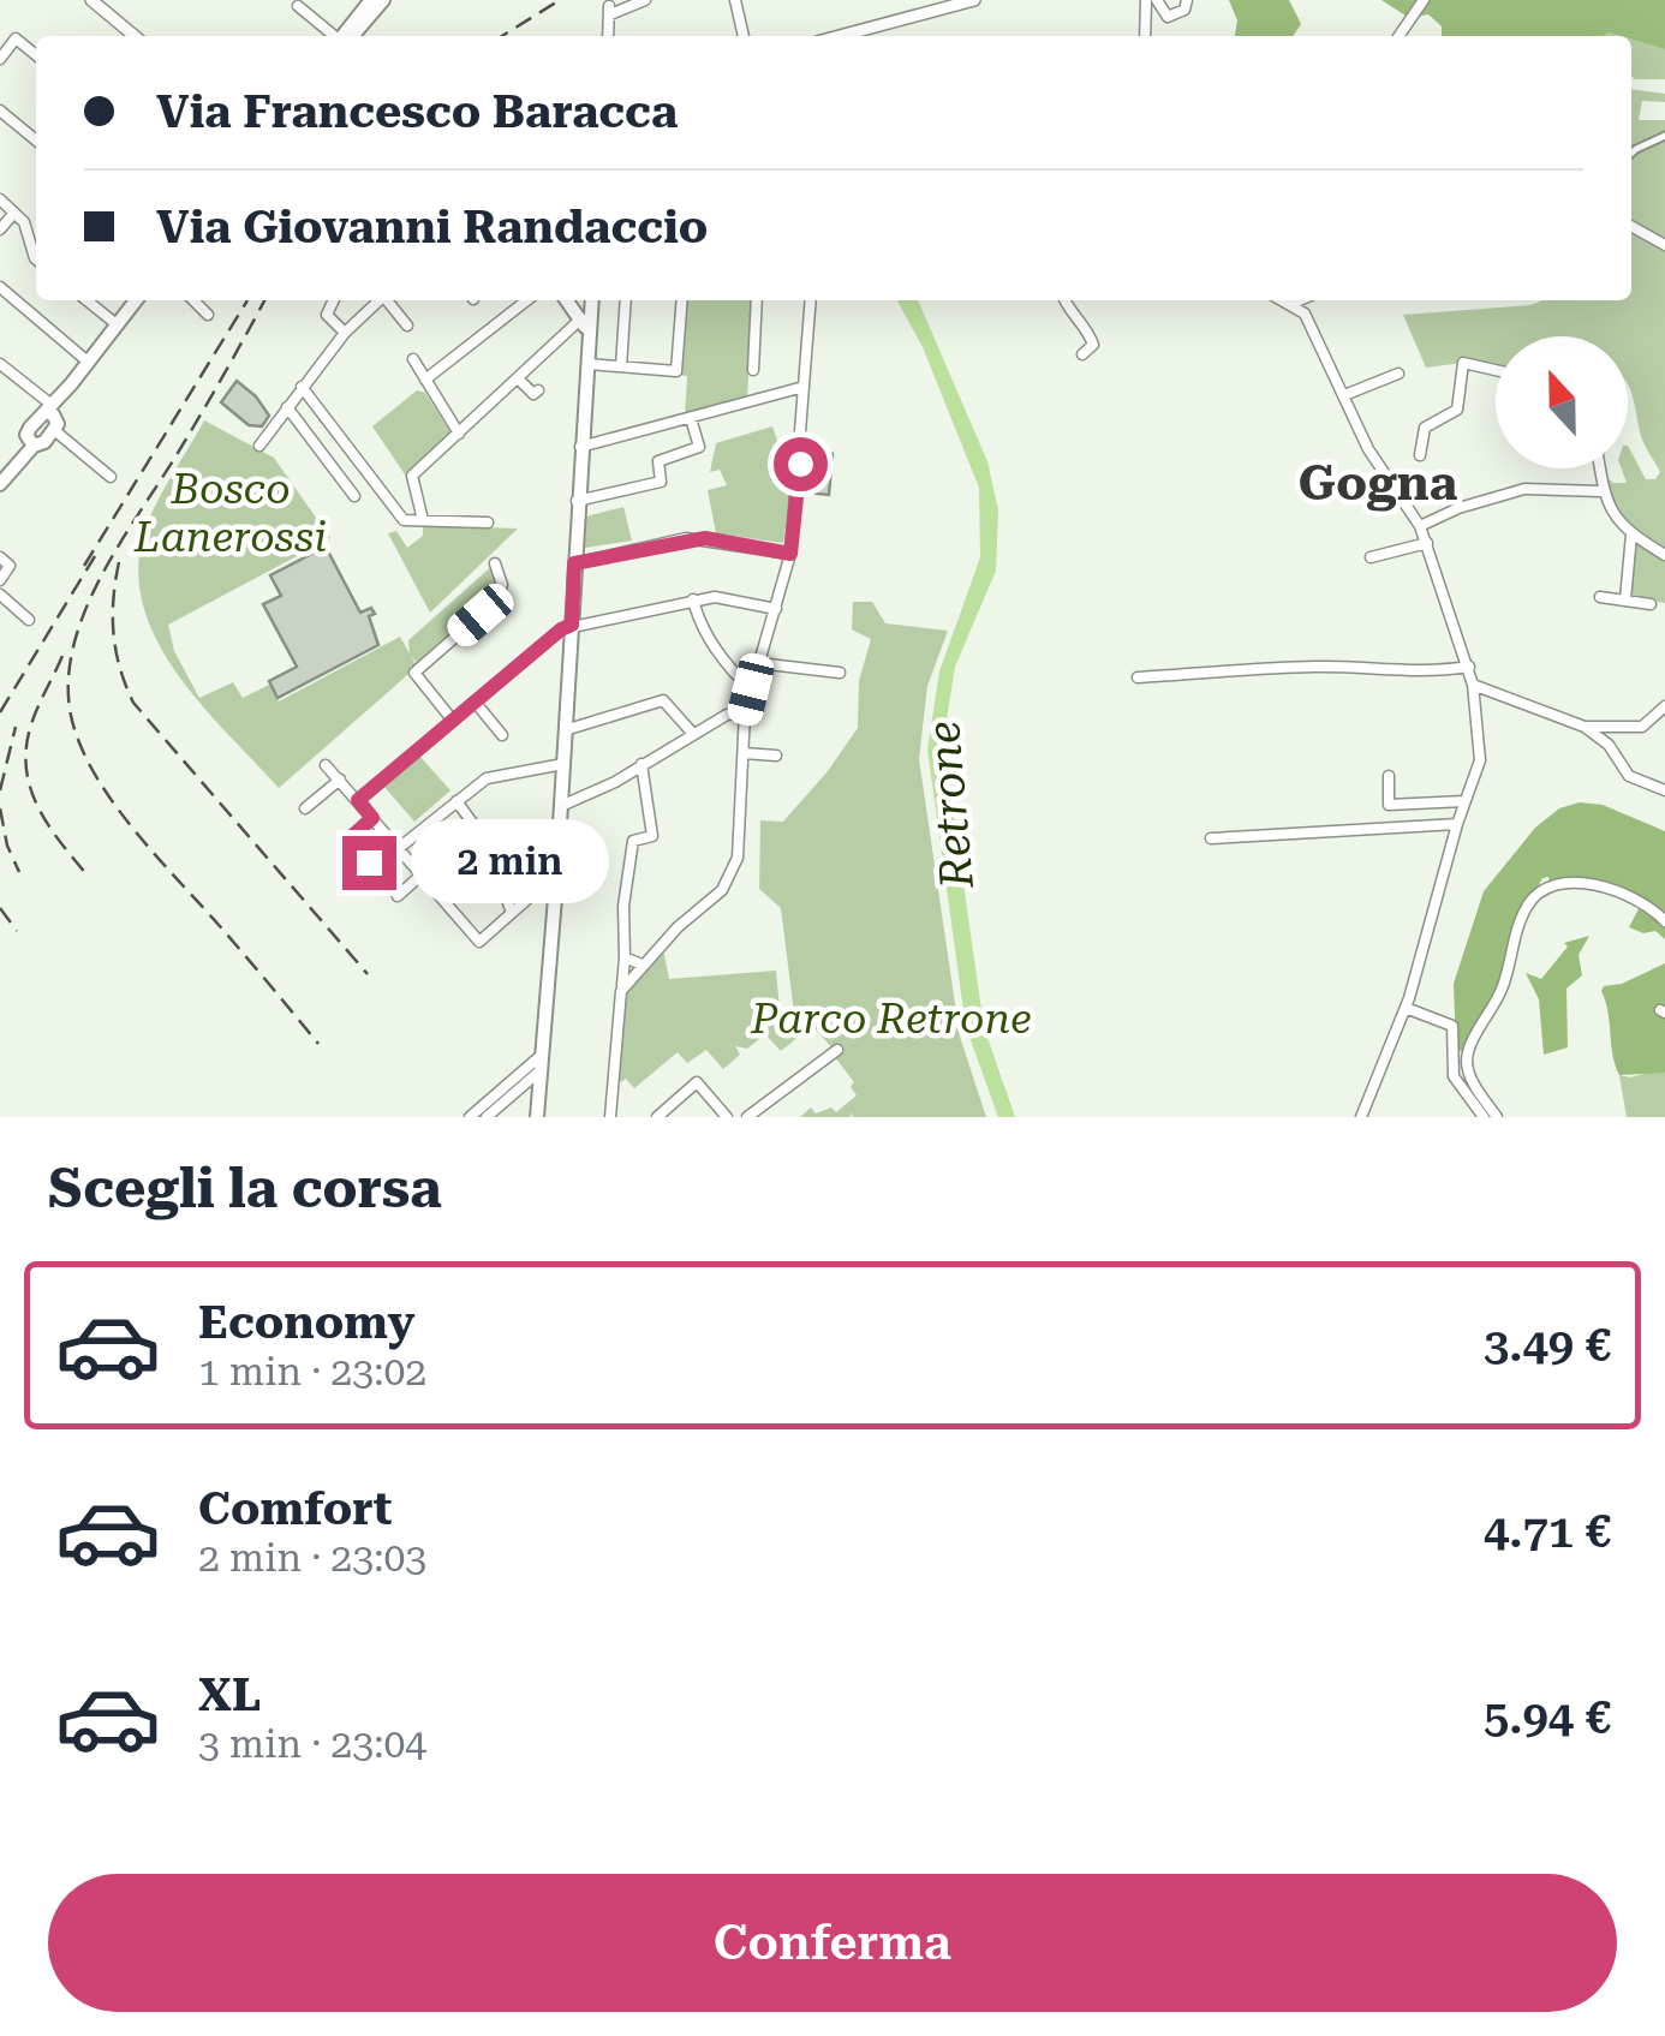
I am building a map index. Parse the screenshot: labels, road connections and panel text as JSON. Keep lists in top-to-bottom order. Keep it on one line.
{"districts":["Gogna"],"water":["Retrone"],"parks":["Bosco Lanerossi","Parco Retrone"],"north":"top","page":{"banner":["Via Francesco Baracca","Via Giovanni Randaccio"],"bubble":"2 min","heading":"Scegli la corsa","list":[{"name":"Economy","note":"1 min · 23:02","value":"3.49 €"},{"name":"Comfort","note":"2 min · 23:03","value":"4.71 €"},{"name":"XL","note":"3 min · 23:04","value":"5.94 €"}],"buttons":"Conferma"}}
